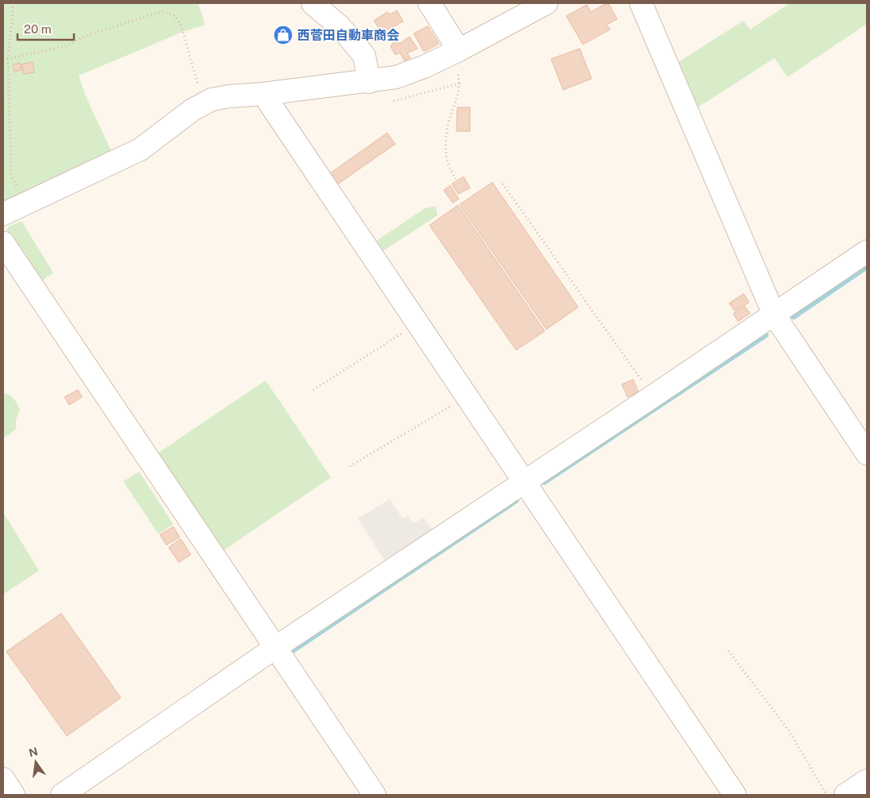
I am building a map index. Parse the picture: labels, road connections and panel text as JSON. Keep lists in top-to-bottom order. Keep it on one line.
{"places":{"shop":["西菅田自動車商会"]},"scale_bar":"20 m","north":"top"}
